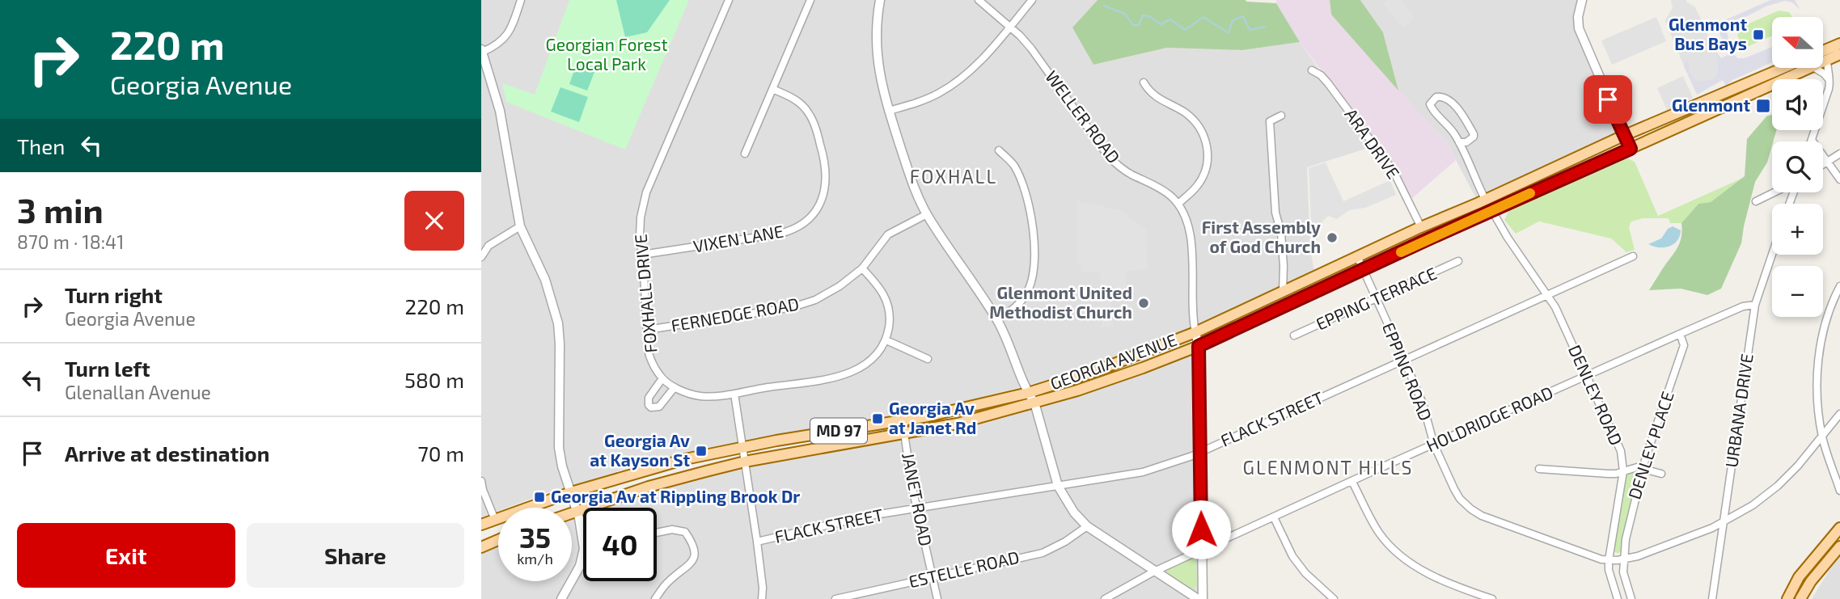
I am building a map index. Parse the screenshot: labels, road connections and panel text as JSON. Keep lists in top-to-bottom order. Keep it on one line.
{"streets":{"main road":["GEORGIA AVENUE","MD 97"],"street":["WELLER ROAD","ARA DRIVE","VIXEN LANE","FOXHALL DRIVE","EPPING TERRACE","FERNEDGE ROAD","EPPING ROAD","DENLEY ROAD","URBANA DRIVE","FLACK STREET","HOLDRIDGE ROAD","DENLEY PLACE","JANET ROAD","ESTELLE ROAD"]},"crossings":[["WELLER ROAD","GEORGIA AVENUE"],["WELLER ROAD","FLACK STREET"],["WELLER ROAD","HOLDRIDGE ROAD"],["ARA DRIVE","GEORGIA AVENUE"],["VIXEN LANE","FOXHALL DRIVE"],["FOXHALL DRIVE","FERNEDGE ROAD"],["EPPING TERRACE","EPPING ROAD"],["GEORGIA AVENUE","EPPING ROAD"],["GEORGIA AVENUE","DENLEY ROAD"],["GEORGIA AVENUE","JANET ROAD"],["EPPING ROAD","DENLEY ROAD"],["EPPING ROAD","URBANA DRIVE"],["EPPING ROAD","FLACK STREET"],["EPPING ROAD","HOLDRIDGE ROAD"],["EPPING ROAD","DENLEY PLACE"],["DENLEY ROAD","FLACK STREET"],["DENLEY ROAD","HOLDRIDGE ROAD"],["URBANA DRIVE","HOLDRIDGE ROAD"],["FLACK STREET","JANET ROAD"],["HOLDRIDGE ROAD","DENLEY PLACE"],["JANET ROAD","ESTELLE ROAD"]],"districts":["FOXHALL","GLENMONT HILLS"],"parks":["Georgian Forest Local Park"],"places":{"transit":["Glenmont Bus Bays","Glenmont","Georgia Av at Janet Rd","Georgia Av at Kayson St","Georgia Av at Rippling Brook Dr"],"other":["First Assembly of God Church","Glenmont United Methodist Church"]},"north":"left","page":{"turn":["220 m","Georgia Avenue"],"map_buttons":["+","−"],"then":"Then","heading":["3 min","870 m · 18:41"],"list":[{"name":"Turn right","note":"Georgia Avenue","value":"220 m"},{"name":"Turn left","note":"Glenallan Avenue","value":"580 m"},{"name":"Arrive at destination","value":"70 m"}],"speed":"35 km/h","limit":"40","buttons":["Exit","Share"]}}
